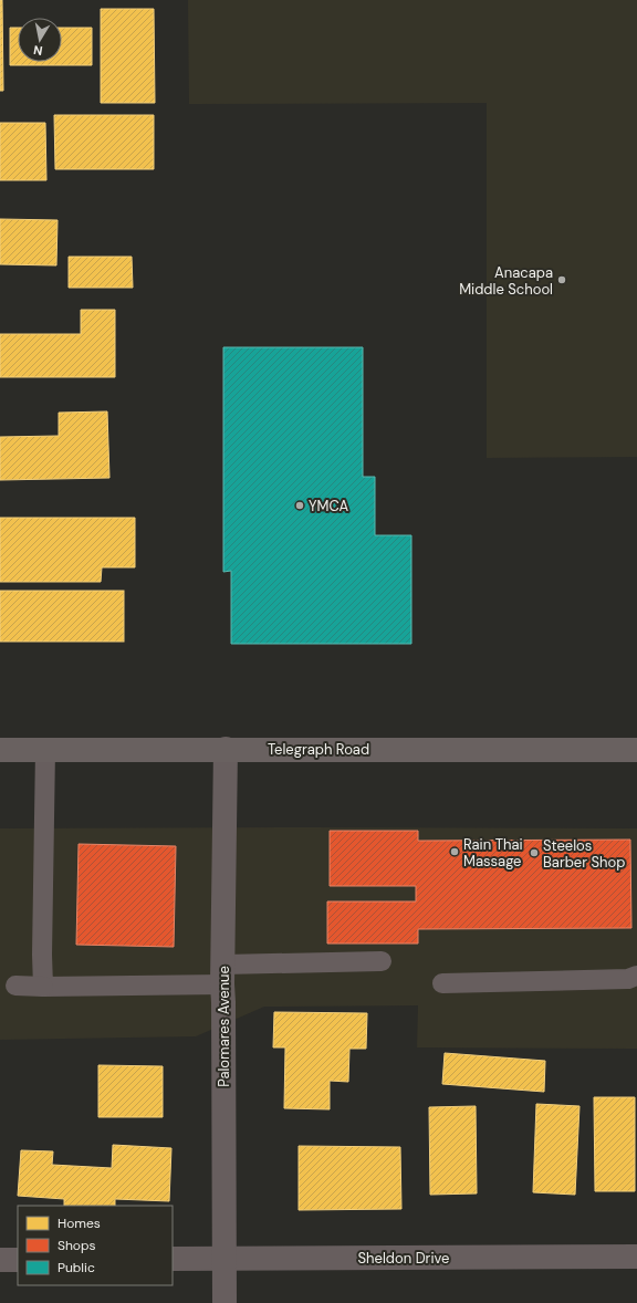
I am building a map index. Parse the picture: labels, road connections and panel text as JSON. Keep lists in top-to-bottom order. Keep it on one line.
{"streets":{"main road":["Telegraph Road"],"street":["Palomares Avenue","Sheldon Drive"]},"crossings":[["Telegraph Road","Palomares Avenue"],["Palomares Avenue","Sheldon Drive"]],"places":["Anacapa Middle School","YMCA","Rain Thai Massage","Steelos Barber Shop"],"legend":["Homes","Shops","Public"],"north":"bottom"}
